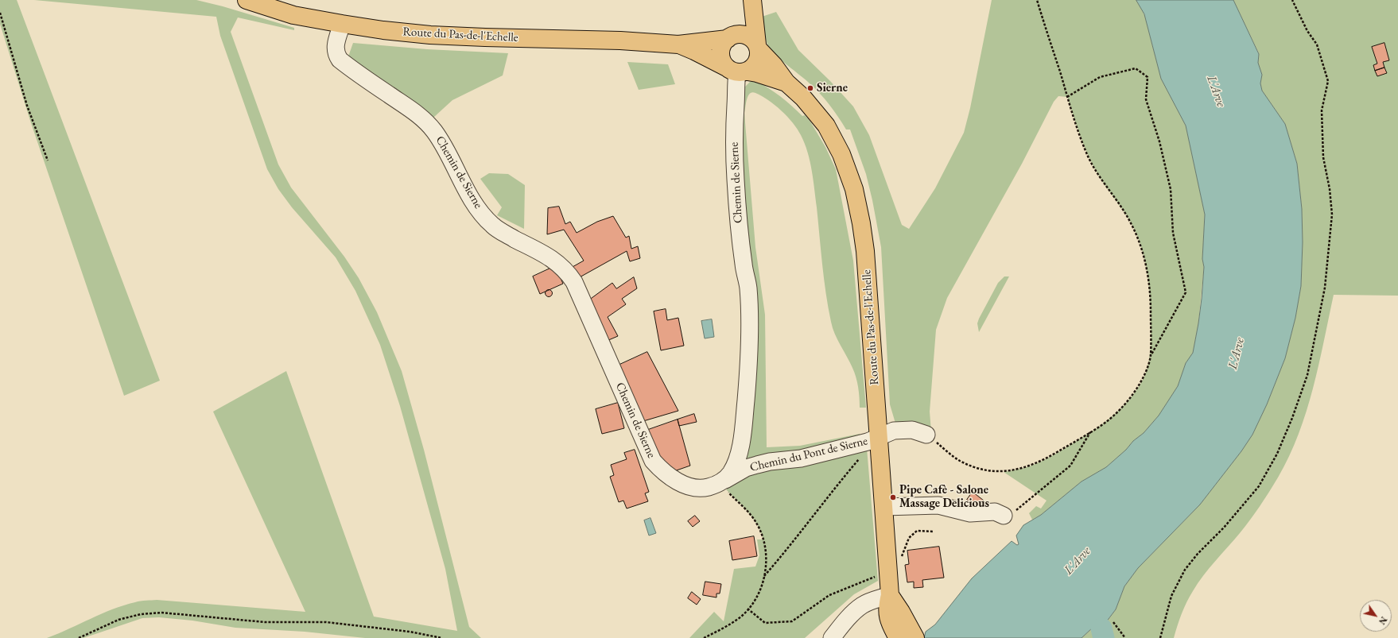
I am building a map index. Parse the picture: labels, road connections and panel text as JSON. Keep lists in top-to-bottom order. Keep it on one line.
{"streets":{"main road":["Route du Pas-de-l'Echelle"],"street":["Chemin de Sierne","Chemin du Pont de Sierne"]},"crossings":[["Route du Pas-de-l'Echelle","Chemin de Sierne"],["Route du Pas-de-l'Echelle","Chemin du Pont de Sierne"],["Chemin de Sierne","Chemin du Pont de Sierne"]],"water":["L'Arve"],"places":["Sierne","Pipe Cafè - Salone Massage Delicious"],"north":"bottom right"}
